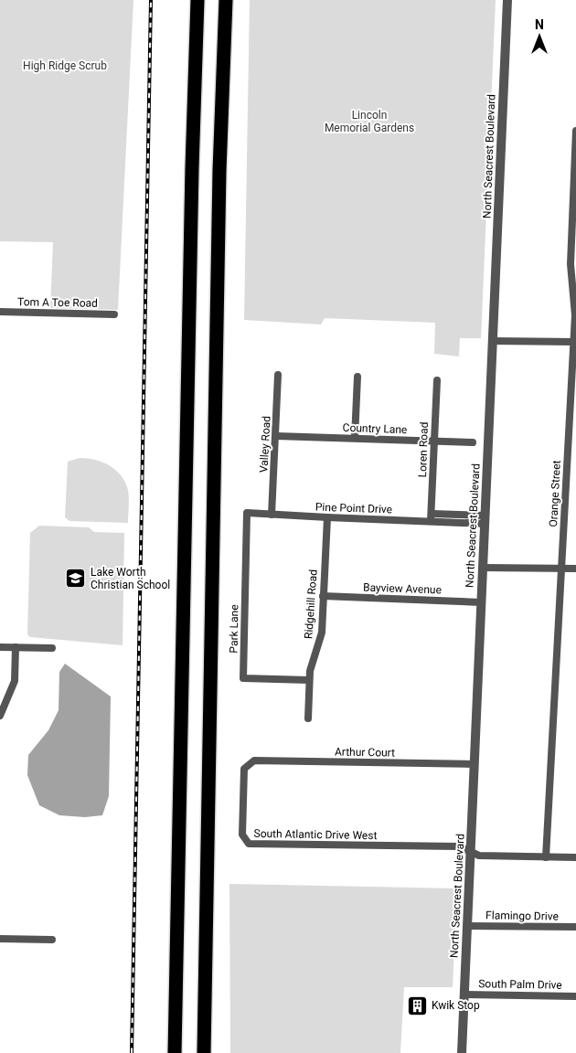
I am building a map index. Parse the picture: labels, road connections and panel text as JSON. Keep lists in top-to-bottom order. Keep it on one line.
{"streets":{"street":["North Seacrest Boulevard","Tom A Toe Road","Country Lane","Valley Road","Loren Road","Orange Street","Pine Point Drive","Bayview Avenue","Ridgehill Road","Park Lane","Arthur Court","South Atlantic Drive West","Flamingo Drive","South Palm Drive"]},"crossings":[["North Seacrest Boulevard","Pine Point Drive"],["North Seacrest Boulevard","Bayview Avenue"],["North Seacrest Boulevard","Arthur Court"],["North Seacrest Boulevard","South Atlantic Drive West"],["North Seacrest Boulevard","Flamingo Drive"],["North Seacrest Boulevard","South Palm Drive"],["Country Lane","Valley Road"],["Country Lane","Loren Road"],["Valley Road","Pine Point Drive"],["Loren Road","Pine Point Drive"],["Pine Point Drive","Ridgehill Road"],["Pine Point Drive","Park Lane"],["Bayview Avenue","Ridgehill Road"],["Ridgehill Road","Park Lane"],["Arthur Court","South Atlantic Drive West"]],"parks":["High Ridge Scrub","Lincoln Memorial Gardens"],"places":{"school or university":["Lake Worth Christian School"],"building":["Kwik Stop"]},"north":"top"}
